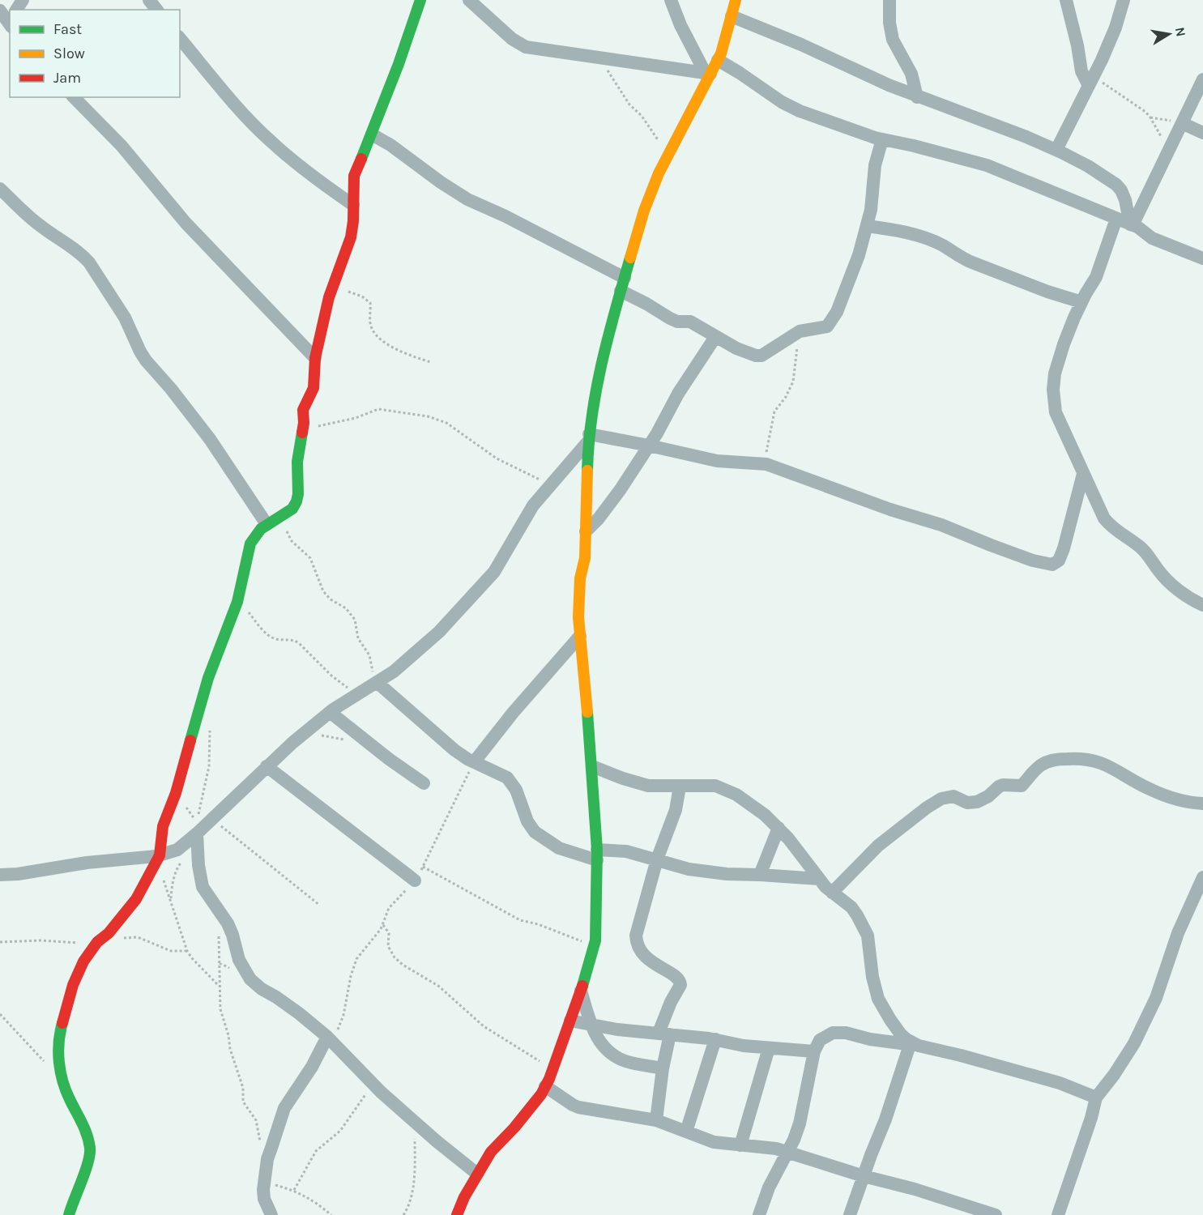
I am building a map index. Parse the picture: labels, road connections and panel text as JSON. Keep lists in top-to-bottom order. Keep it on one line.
{"legend":["Fast","Slow","Jam"],"north":"right"}
